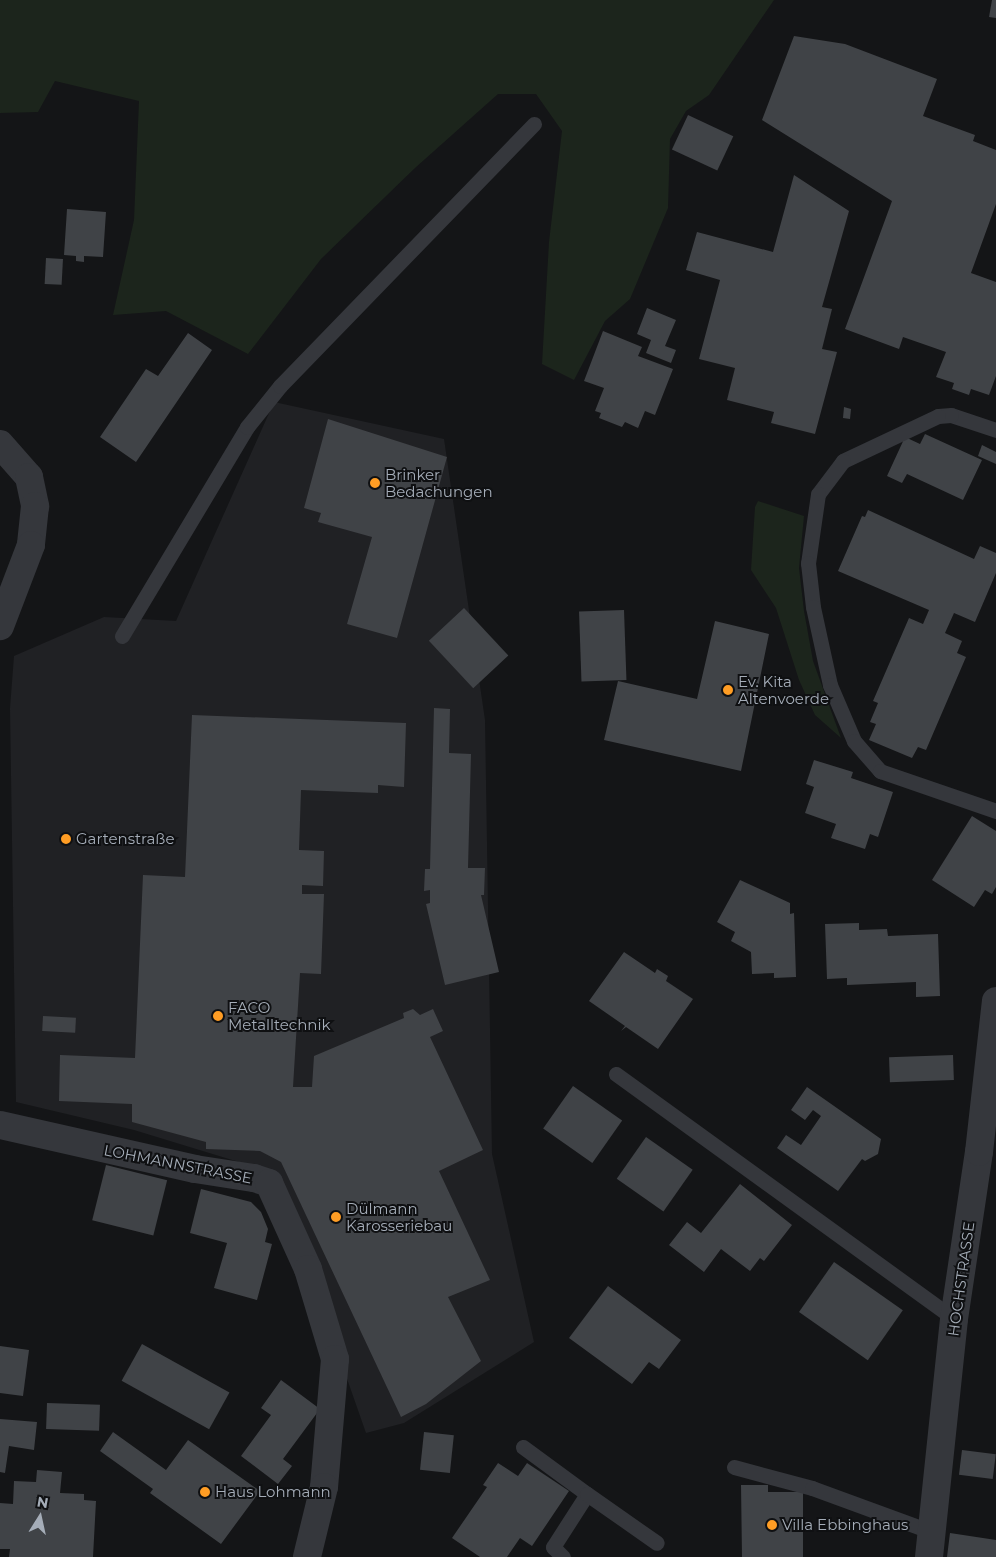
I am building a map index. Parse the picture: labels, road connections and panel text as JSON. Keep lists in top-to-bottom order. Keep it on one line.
{"streets":{"street":["LOHMANNSTRASSE","HOCHSTRASSE"]},"places":["Brinker Bedachungen","Ev. Kita Altenvoerde","Gartenstraße","FACO Metalltechnik","Dülmann Karosseriebau","Haus Lohmann","Villa Ebbinghaus"],"north":"top"}
